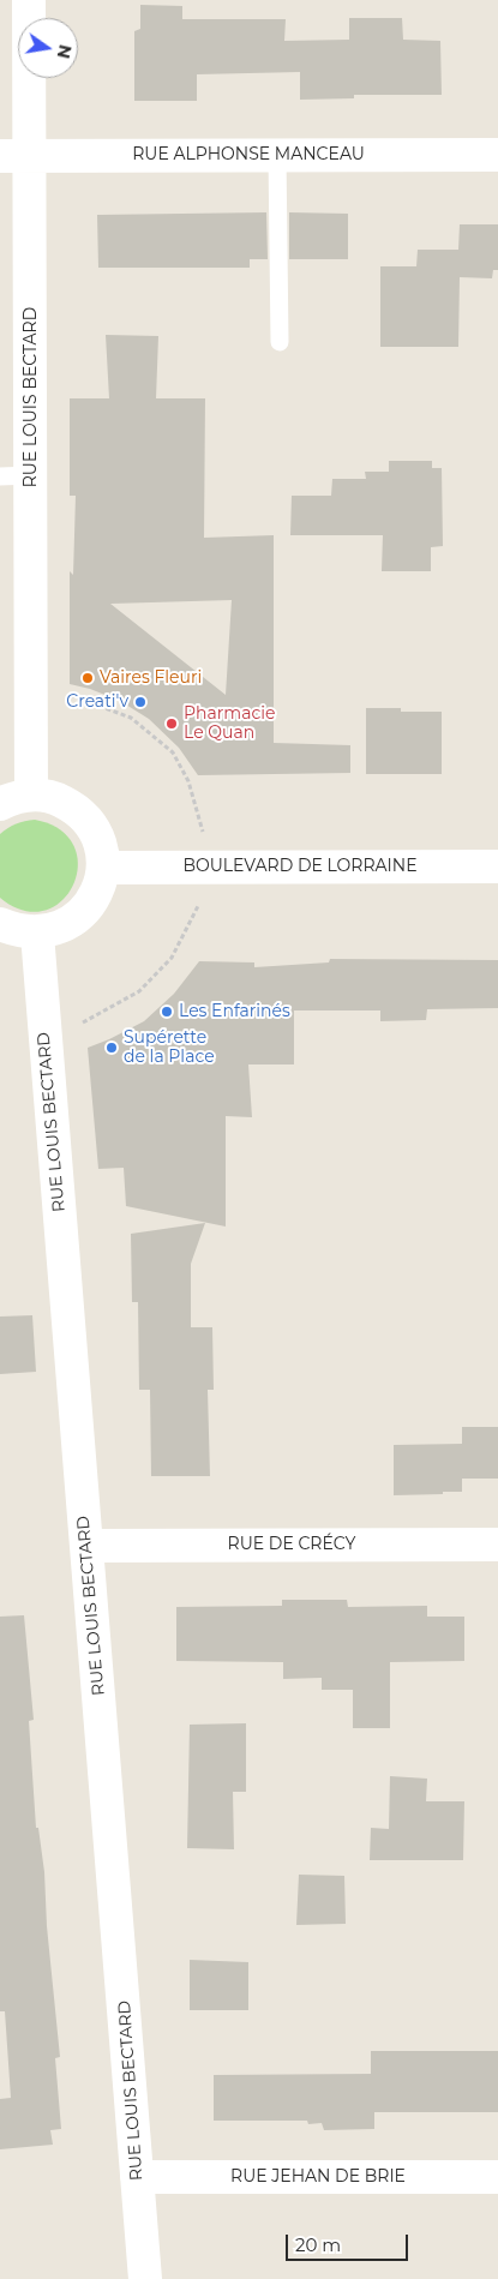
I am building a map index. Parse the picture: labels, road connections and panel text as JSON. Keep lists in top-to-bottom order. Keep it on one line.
{"streets":{"street":["RUE ALPHONSE MANCEAU","RUE LOUIS BECTARD","BOULEVARD DE LORRAINE","RUE DE CRÉCY","RUE JEHAN DE BRIE"]},"crossings":[["RUE ALPHONSE MANCEAU","RUE LOUIS BECTARD"],["RUE LOUIS BECTARD","RUE DE CRÉCY"],["RUE LOUIS BECTARD","RUE JEHAN DE BRIE"]],"places":["Vaires Fleuri","Creati'v","Pharmacie Le Quan","Les Enfarinés","Supérette de la Place"],"scale_bar":"20 m","north":"right"}
